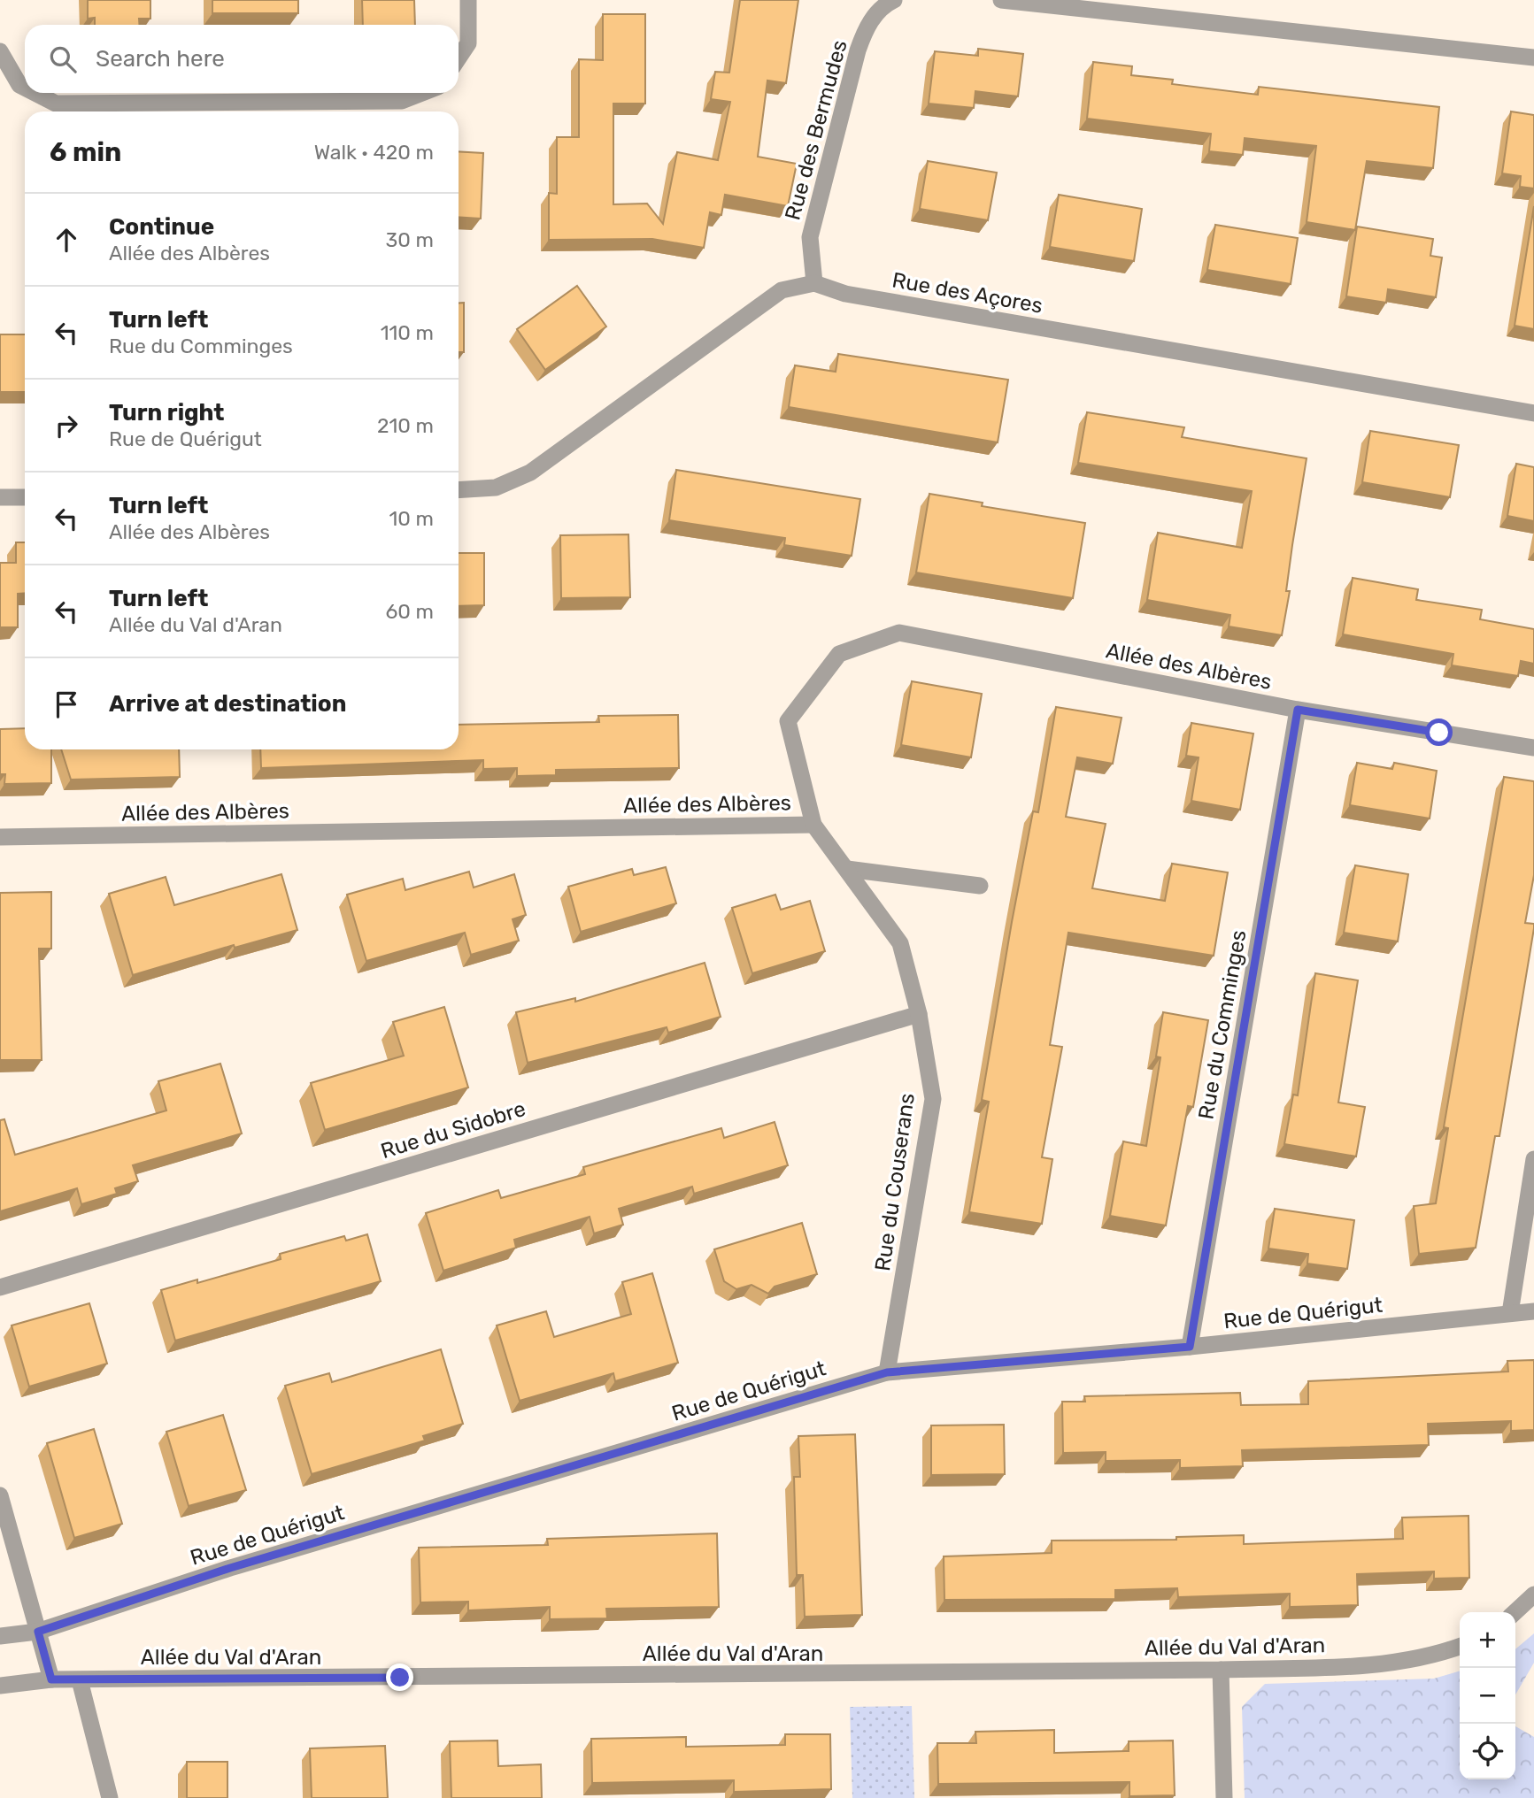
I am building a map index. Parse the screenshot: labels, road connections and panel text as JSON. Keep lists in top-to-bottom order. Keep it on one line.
{"streets":{"street":["Rue des Bermudes","Rue des Açores","Allée des Albères","Rue du Comminges","Rue du Sidobre","Rue du Couserans","Rue de Quérigut","Allée du Val d'Aran"]},"crossings":[["Rue des Bermudes","Rue des Açores"],["Allée des Albères","Rue du Comminges"],["Allée des Albères","Rue du Couserans"],["Rue du Comminges","Rue de Quérigut"],["Rue du Sidobre","Rue du Couserans"],["Rue du Couserans","Rue de Quérigut"]],"page":{"search":"Search here","heading":["6 min","Walk · 420 m"],"list":[["Continue","Allée des Albères","30 m"],["Turn left","Rue du Comminges","110 m"],["Turn right","Rue de Quérigut","210 m"],["Turn left","Allée des Albères","10 m"],["Turn left","Allée du Val d'Aran","60 m"],"Arrive at destination"],"map_buttons":["+","−"]}}
